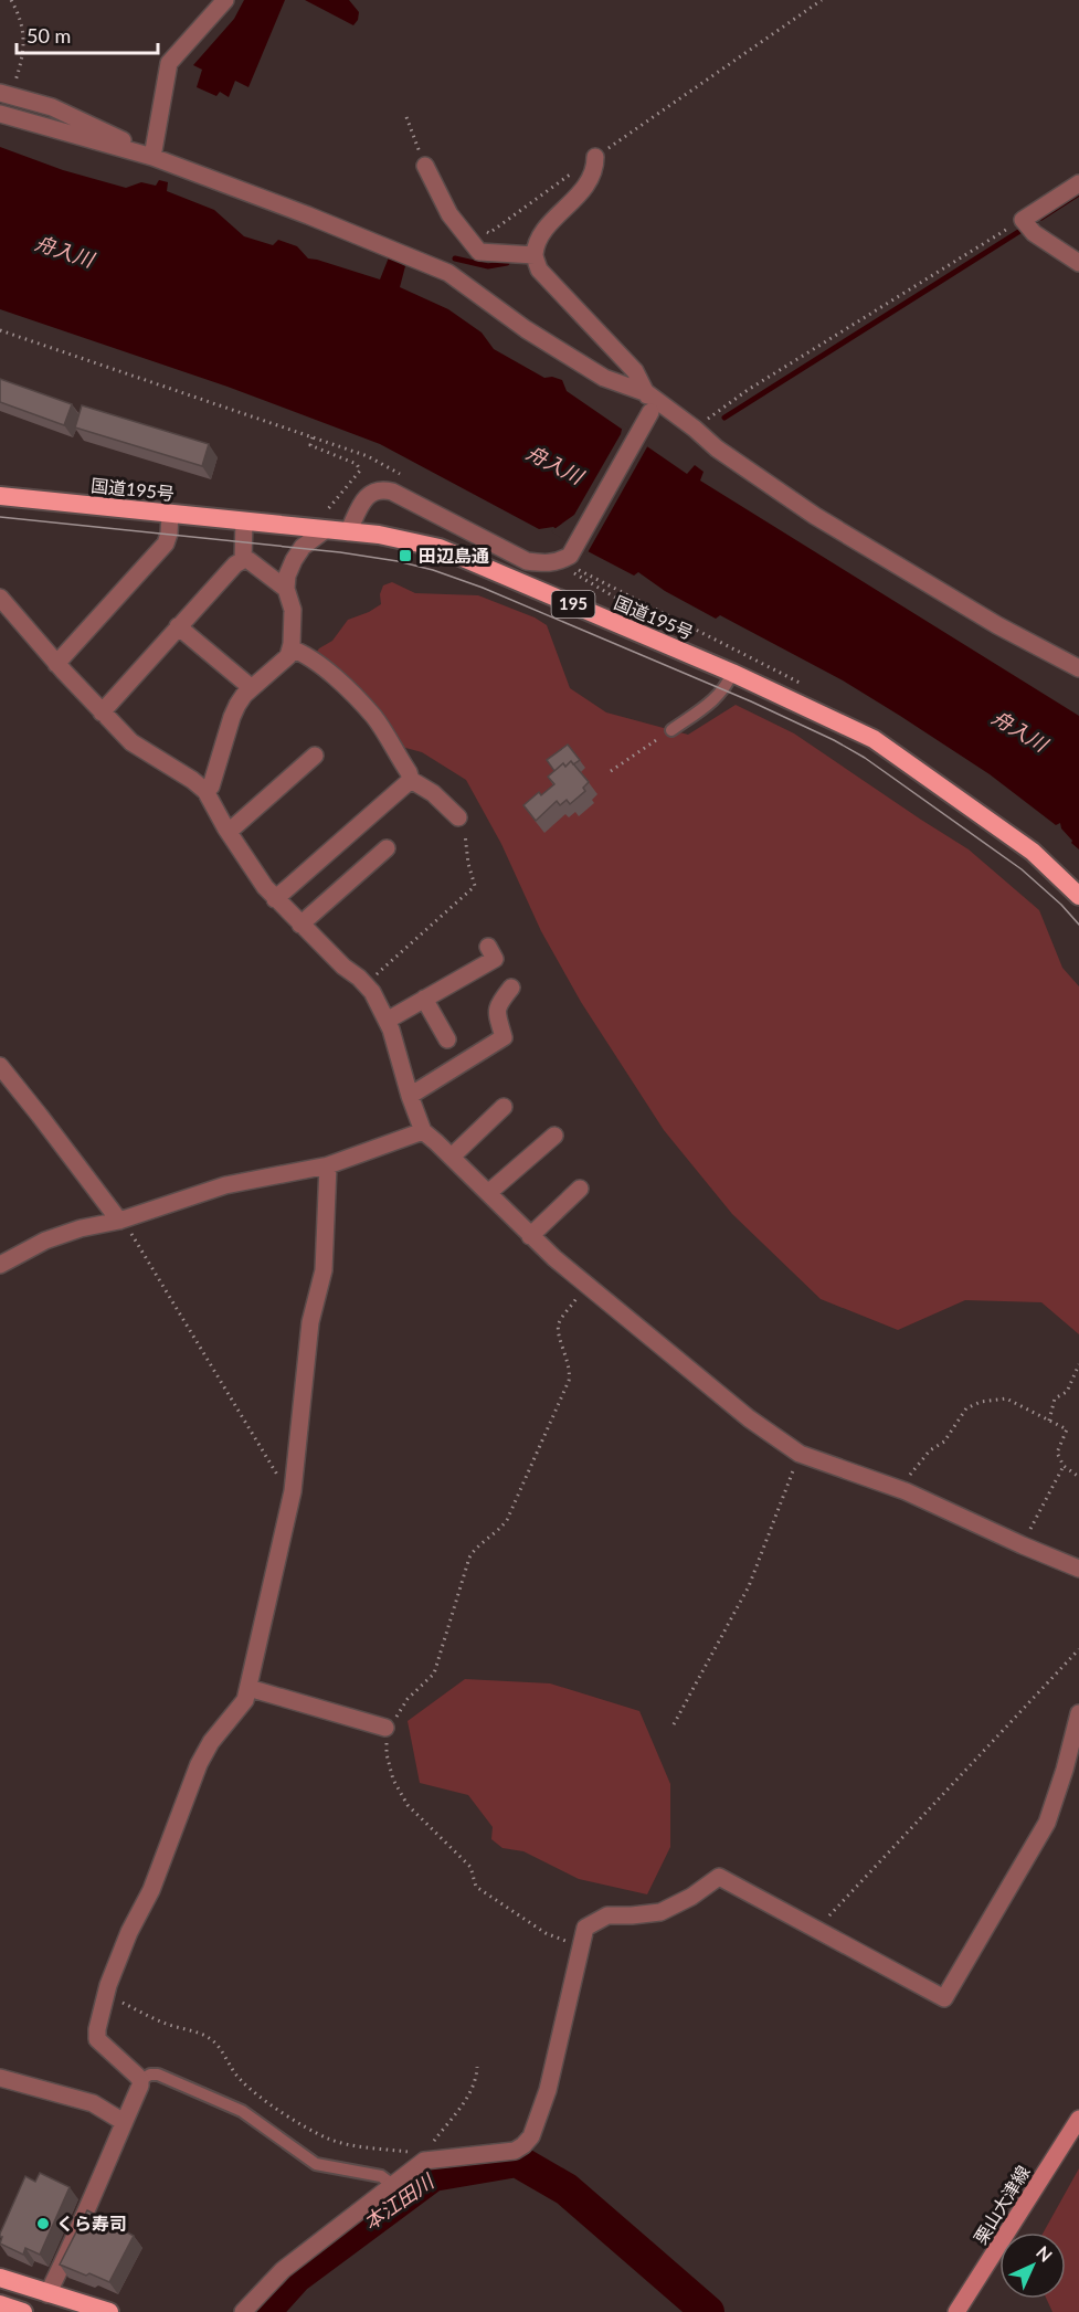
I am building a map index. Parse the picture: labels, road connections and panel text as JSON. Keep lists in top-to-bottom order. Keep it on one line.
{"streets":{"highway":["国道195号","195"],"main road":["栗山大津線"]},"water":["舟入川","本江田川"],"places":{"transit":["田辺島通"],"other":["くら寿司"]},"scale_bar":"50 m","north":"top right"}
